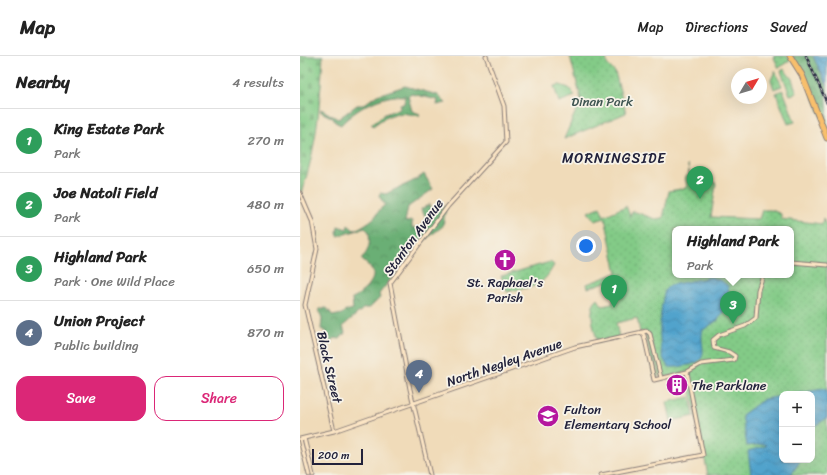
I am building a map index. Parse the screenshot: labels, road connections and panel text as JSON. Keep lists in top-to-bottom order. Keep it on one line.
{"streets":{"main road":["Stanton Avenue","North Negley Avenue","Black Street"]},"crossings":[["Stanton Avenue","North Negley Avenue"],["North Negley Avenue","Black Street"]],"districts":["MORNINGSIDE"],"parks":["Dinan Park"],"places":{"church":["St. Raphael's Parish"],"building":["The Parklane"],"school or university":["Fulton Elementary School"]},"scale_bar":"200 m","north":"top right","page":{"header":"Map","nav":["Map","Directions","Saved"],"heading":["Nearby","4 results"],"list":[{"mark":"1","name":"King Estate Park","note":"Park","value":"270 m"},{"mark":"2","name":"Joe Natoli Field","note":"Park","value":"480 m"},{"mark":"3","name":"Highland Park","note":"Park · One Wild Place","value":"650 m"},{"mark":"4","name":"Union Project","note":"Public building","value":"870 m"}],"pins":["2","1","3","4"],"popup":["Highland Park","Park"],"buttons":["Save","Share"],"map_buttons":["+","−"],"scale":"200 m"}}
